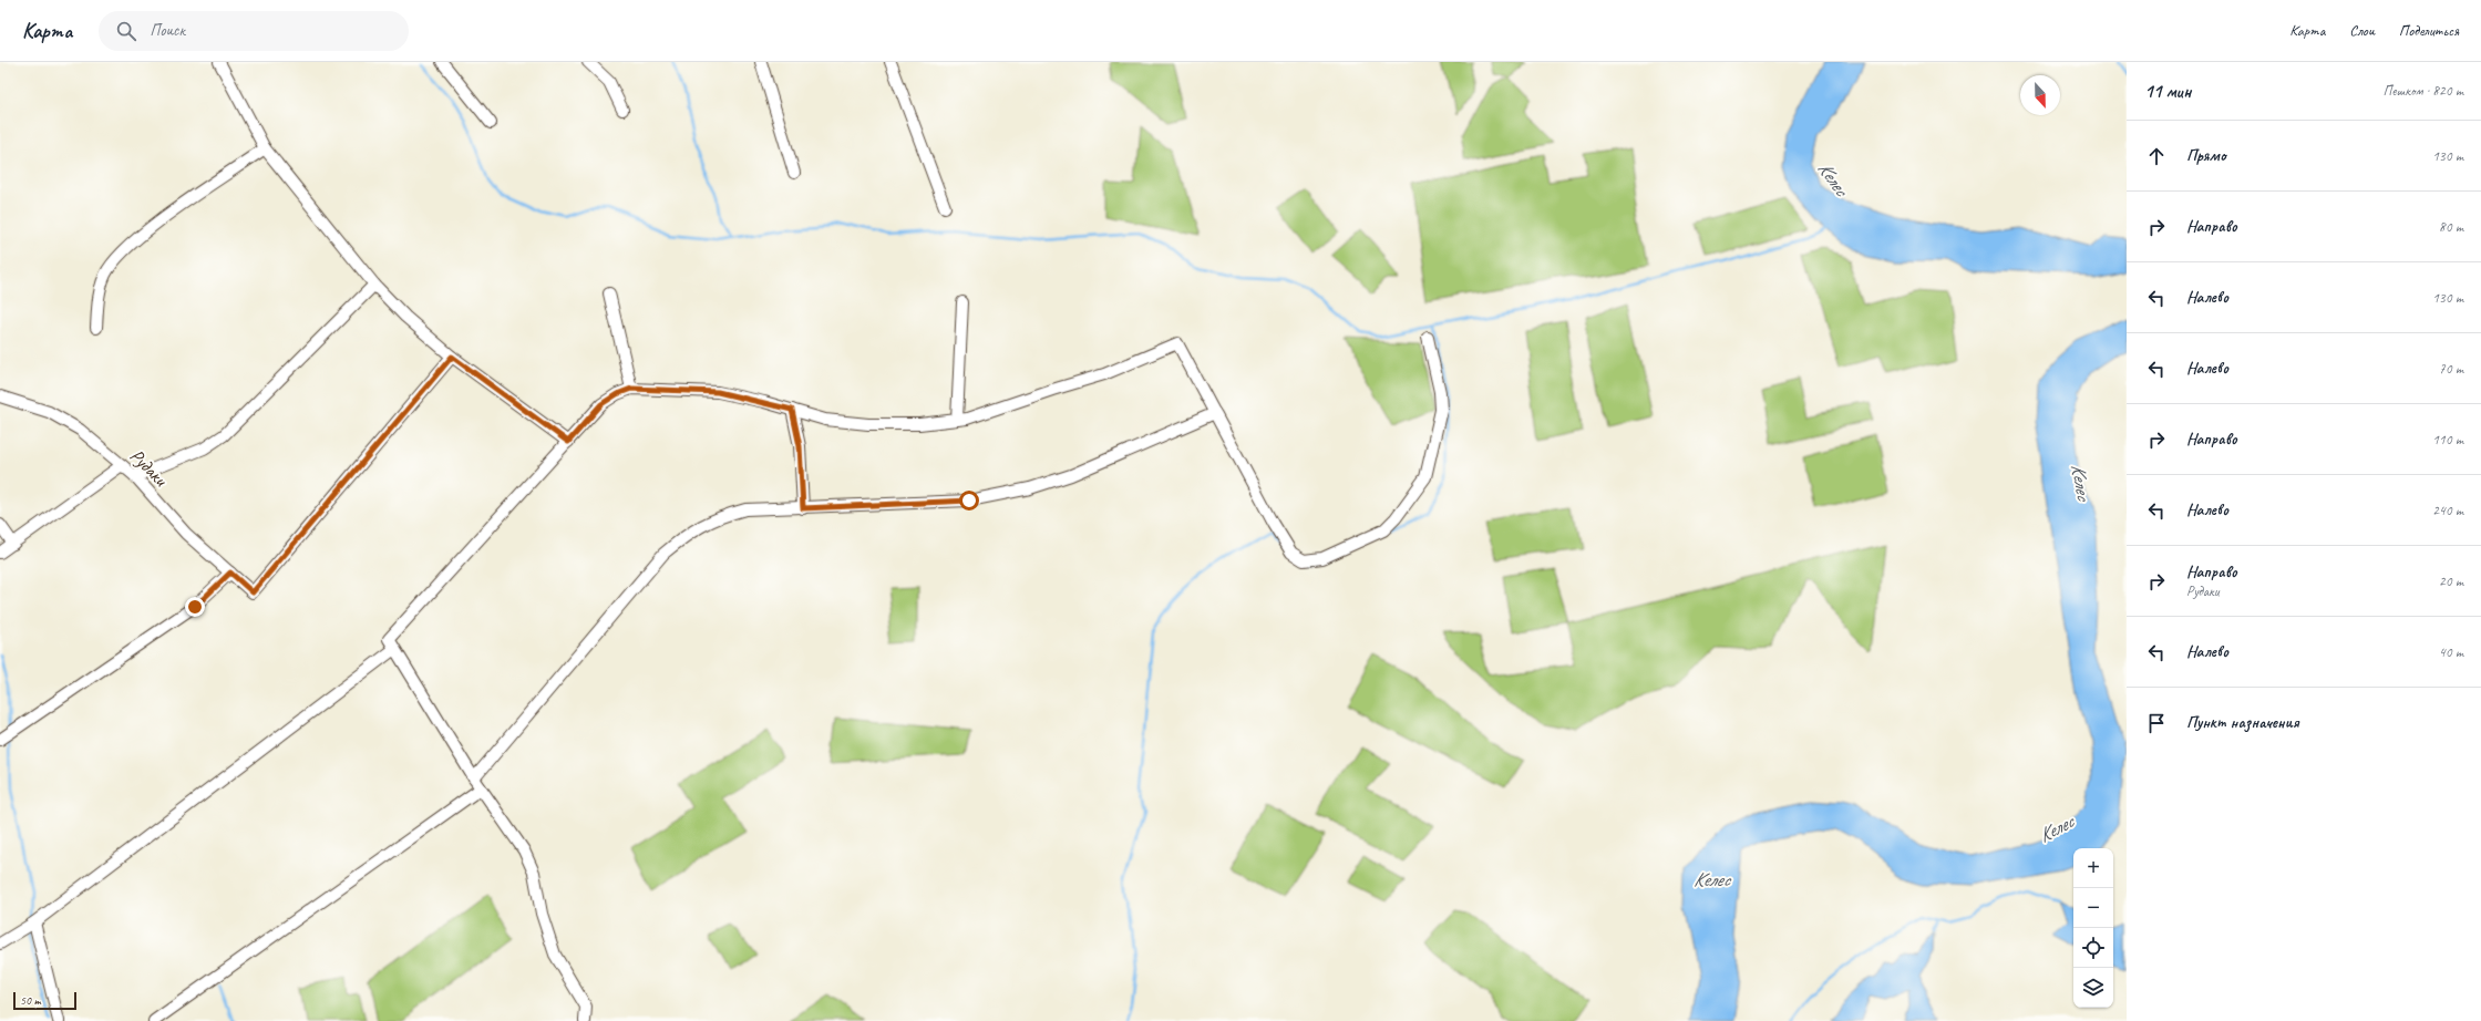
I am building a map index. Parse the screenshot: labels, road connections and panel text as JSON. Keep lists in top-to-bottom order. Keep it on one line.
{"streets":{"street":["Рудаки"]},"water":["Келес"],"scale_bar":"50 m","north":"bottom","page":{"header":"Карта","search":"Поиск","nav":["Карта","Слои","Поделиться"],"heading":["11 мин","Пешком · 820 m"],"list":[["Прямо","130 m"],["Направо","80 m"],["Налево","130 m"],["Налево","70 m"],["Направо","110 m"],["Налево","240 m"],["Направо","Рудаки","20 m"],["Налево","40 m"],"Пункт назначения"],"map_buttons":["+","−"],"scale":"50 m"}}
